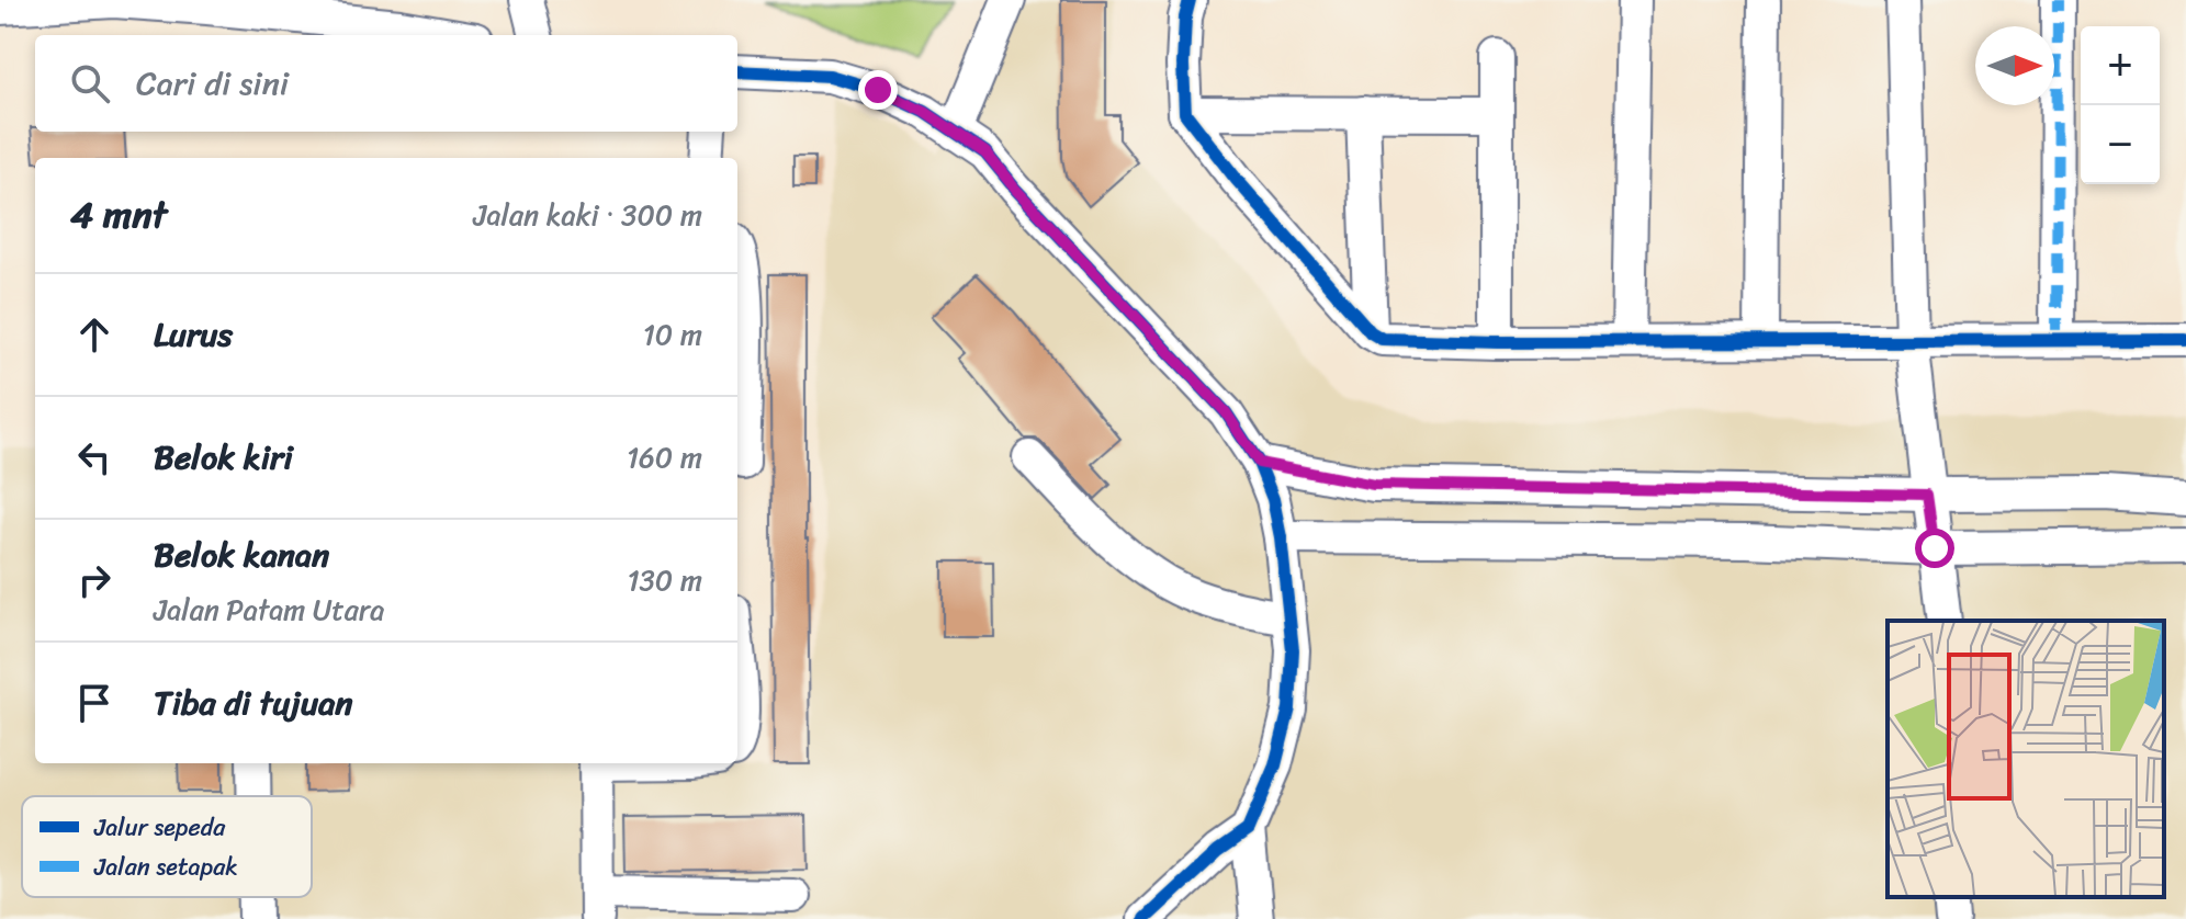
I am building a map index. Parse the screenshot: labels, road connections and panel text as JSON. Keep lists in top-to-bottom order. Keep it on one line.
{"legend":["Jalur sepeda","Jalan setapak"],"north":"right","page":{"map_buttons":["+","−"],"search":"Cari di sini","heading":["4 mnt","Jalan kaki · 300 m"],"list":[["Lurus","10 m"],["Belok kiri","160 m"],["Belok kanan","Jalan Patam Utara","130 m"],"Tiba di tujuan"]}}
